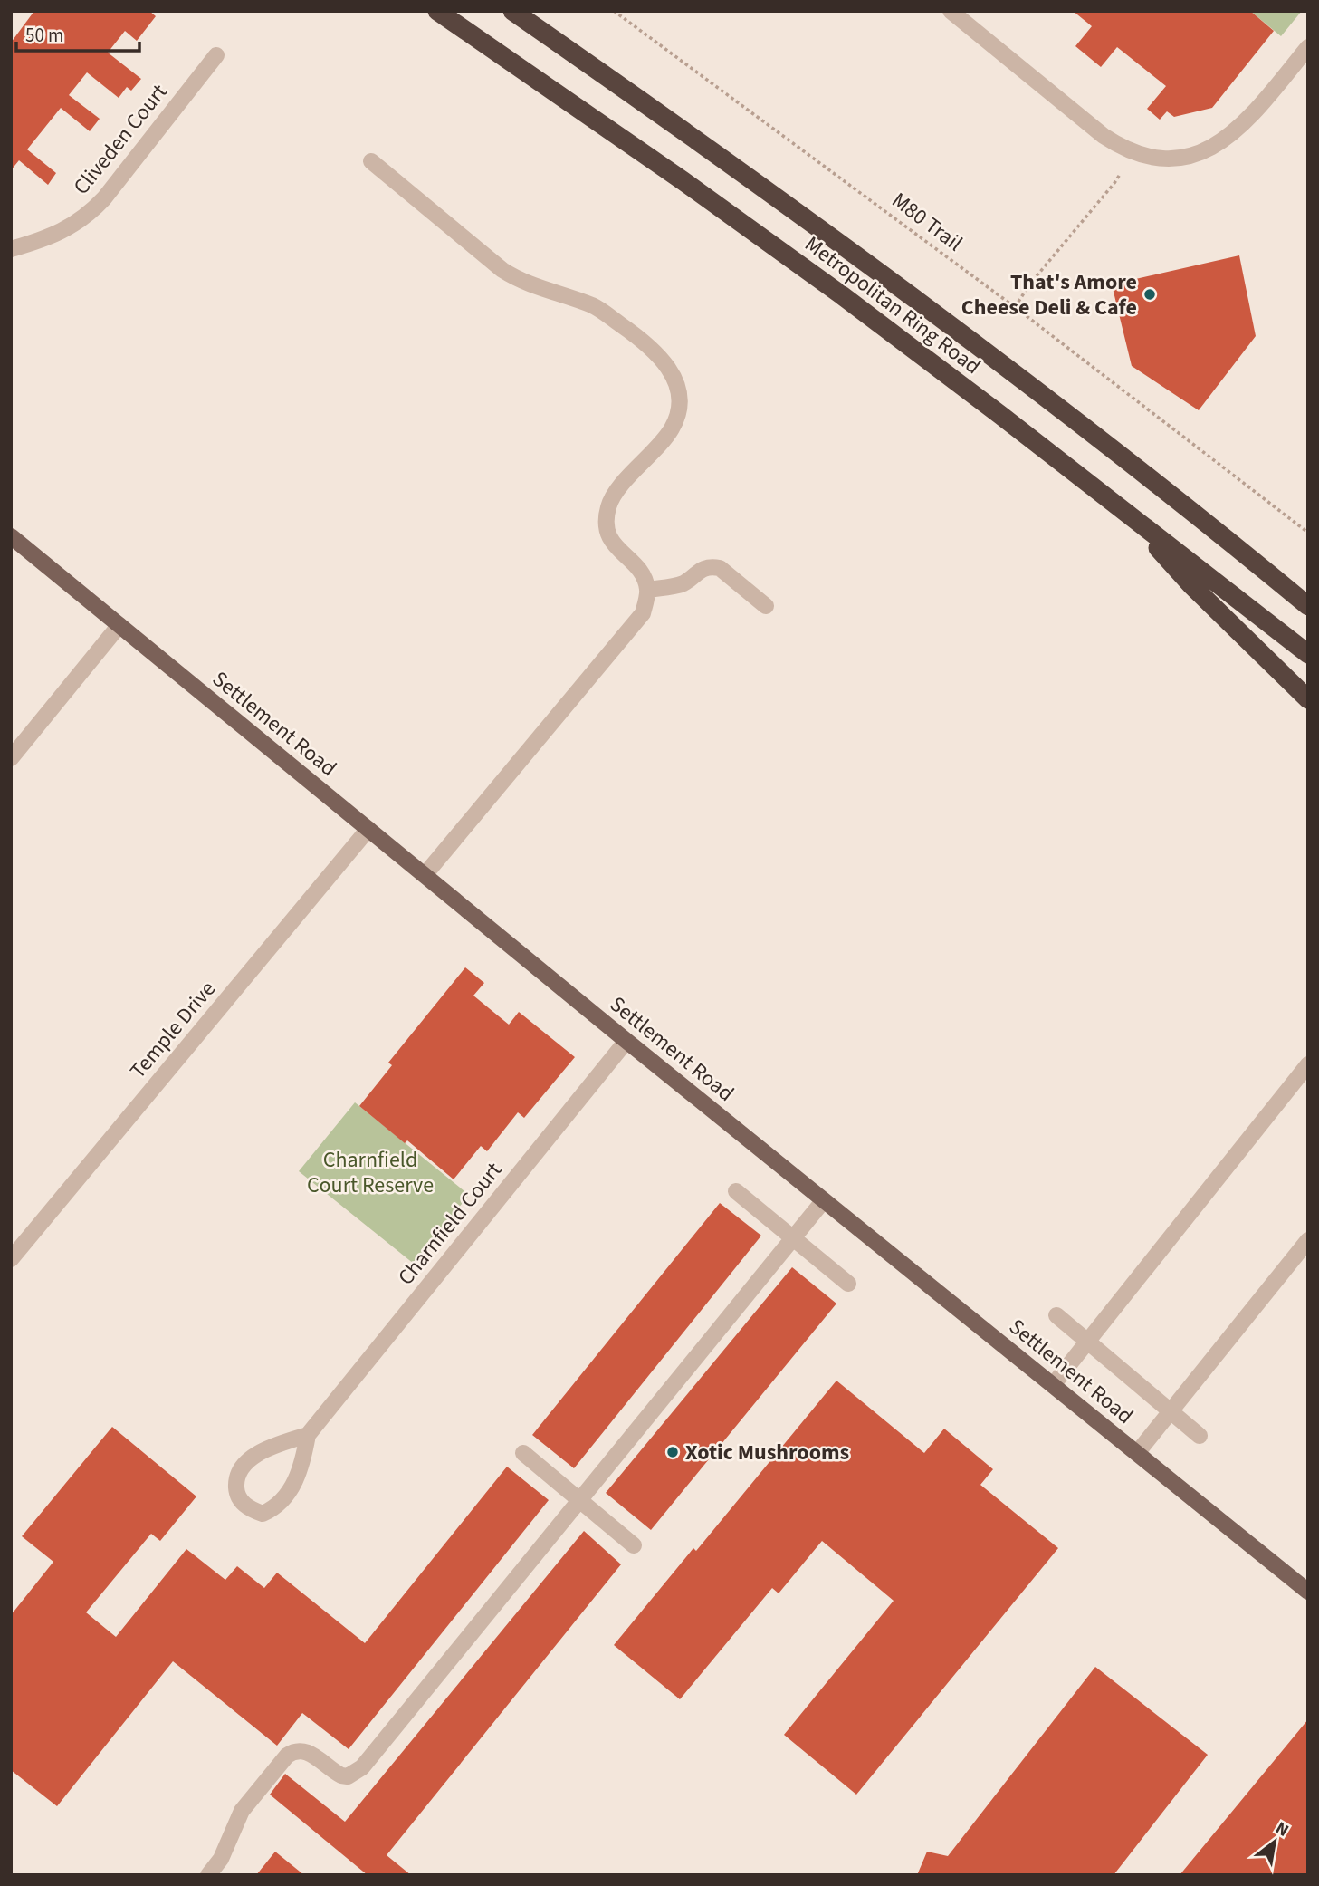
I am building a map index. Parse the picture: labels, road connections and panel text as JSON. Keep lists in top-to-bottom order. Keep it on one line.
{"streets":{"highway":["Metropolitan Ring Road"],"main road":["Settlement Road"],"street":["Cliveden Court","Temple Drive","Charnfield Court"],"path":["M80 Trail"]},"crossings":[["Settlement Road","Temple Drive"],["Settlement Road","Charnfield Court"]],"parks":["Charnfield Court Reserve"],"places":["That's Amore Cheese Deli & Cafe","Xotic Mushrooms"],"scale_bar":"50 m","north":"top right"}
